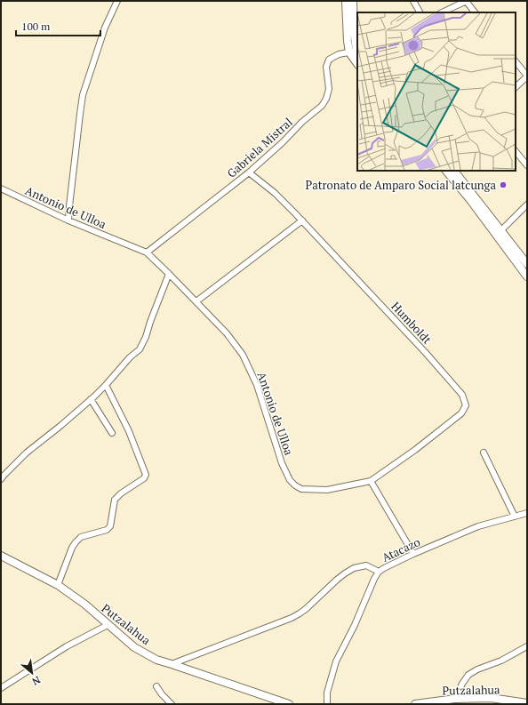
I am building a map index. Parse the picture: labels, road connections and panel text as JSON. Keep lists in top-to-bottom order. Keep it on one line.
{"streets":{"street":["Gabriela Mistral","Antonio de Ulloa","Humboldt","Atacazo","Putzalahua"]},"crossings":[["Gabriela Mistral","Antonio de Ulloa"],["Gabriela Mistral","Humboldt"],["Antonio de Ulloa","Humboldt"]],"places":["Patronato de Amparo Social latcunga"],"scale_bar":"100 m","north":"bottom right"}
